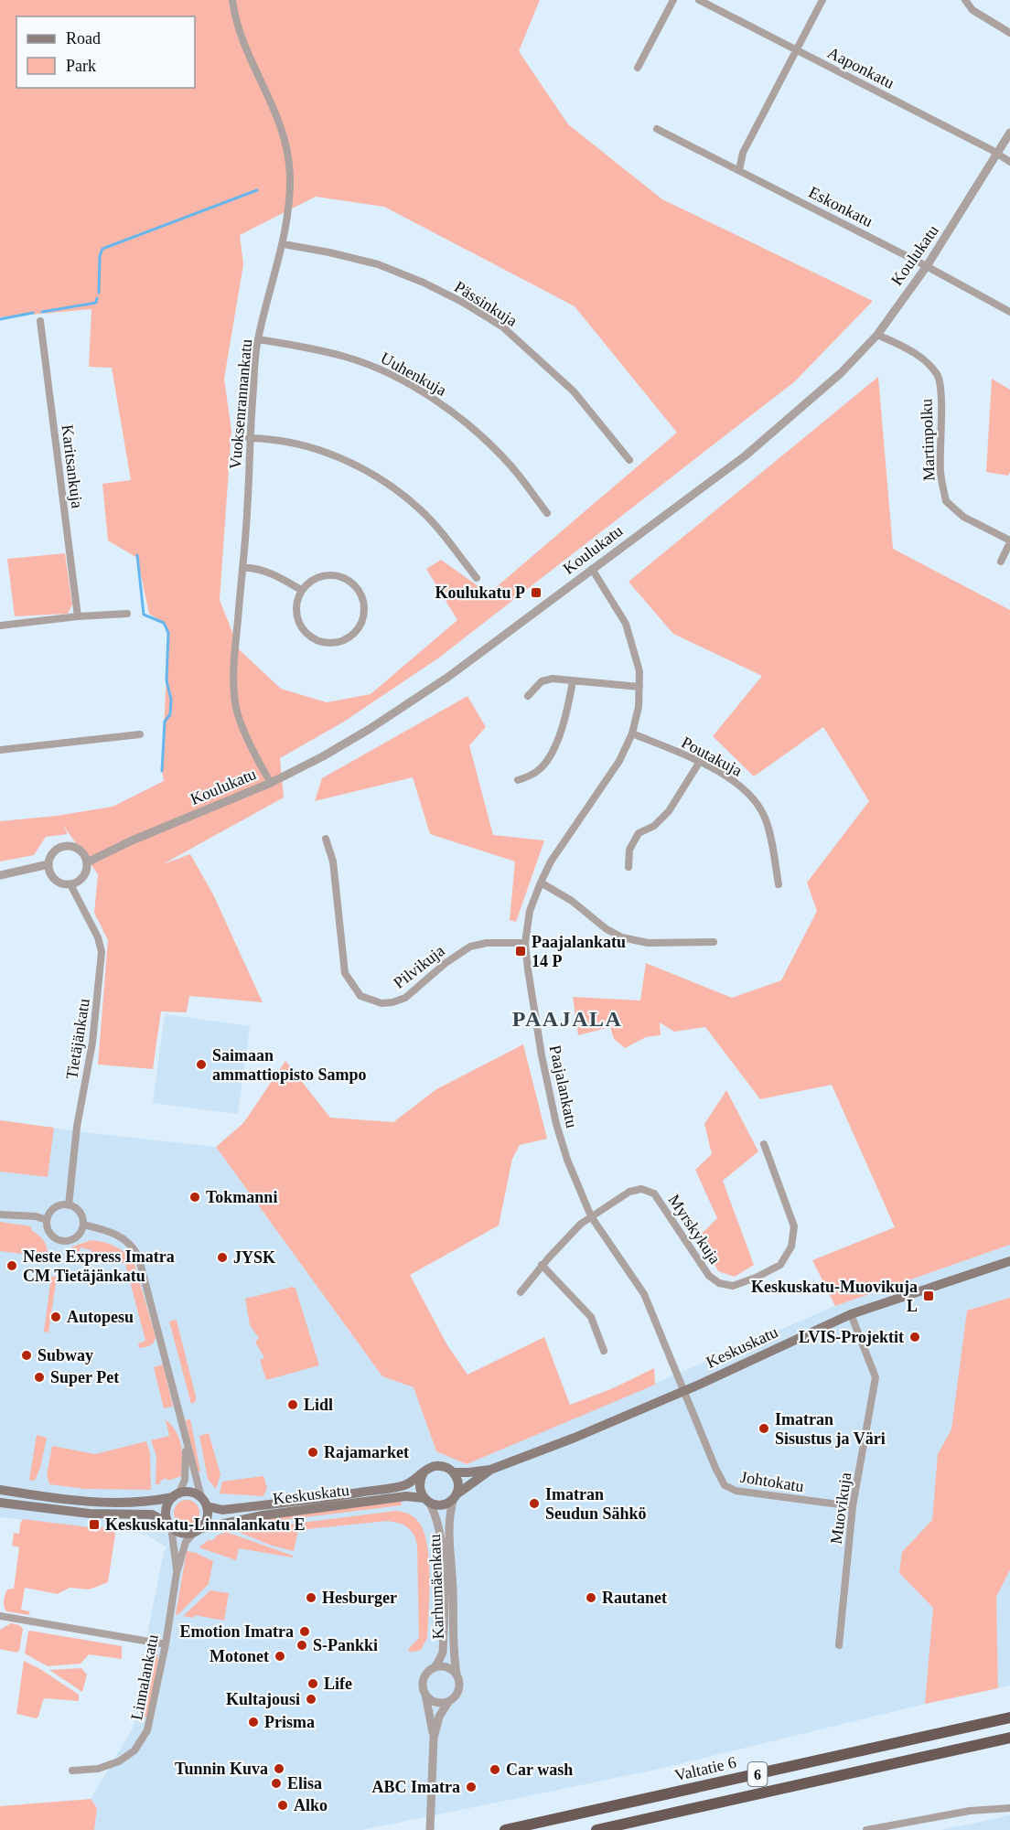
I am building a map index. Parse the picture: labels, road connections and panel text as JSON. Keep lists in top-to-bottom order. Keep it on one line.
{"streets":{"highway":["Valtatie 6","6"],"main road":["Keskuskatu"],"street":["Aaponkatu","Eskonkatu","Koulukatu","Pässinkuja","Uuhenkuja","Vuoksenrannankatu","Martinpolku","Karitsankuja","Poutakuja","Pilvikuja","Tietäjänkatu","Paajalankatu","Myrskykuja","Johtokatu","Muovikuja","Karhumäenkatu","Linnalankatu"]},"crossings":[["Aaponkatu","Koulukatu"],["Eskonkatu","Koulukatu"],["Koulukatu","Vuoksenrannankatu"],["Koulukatu","Martinpolku"],["Koulukatu","Tietäjänkatu"],["Koulukatu","Paajalankatu"],["Pässinkuja","Vuoksenrannankatu"],["Uuhenkuja","Vuoksenrannankatu"],["Poutakuja","Paajalankatu"],["Pilvikuja","Paajalankatu"],["Paajalankatu","Myrskykuja"],["Paajalankatu","Keskuskatu"],["Paajalankatu","Johtokatu"],["Keskuskatu","Johtokatu"],["Keskuskatu","Muovikuja"],["Keskuskatu","Karhumäenkatu"],["Keskuskatu","Linnalankatu"],["Johtokatu","Muovikuja"]],"districts":["PAAJALA"],"places":{"transit":["Koulukatu P","Paajalankatu 14 P","Keskuskatu-Muovikuja L","Keskuskatu-Linnalankatu E"],"other":["Saimaan ammattiopisto Sampo","Tokmanni","JYSK","Neste Express Imatra CM Tietäjänkatu","Autopesu","LVIS-Projektit","Subway","Super Pet","Lidl","Imatran Sisustus ja Väri","Rajamarket","Imatran Seudun Sähkö","Hesburger","Rautanet","Emotion Imatra","S-Pankki","Motonet","Life","Kultajousi","Prisma","Tunnin Kuva","Car wash","Elisa","ABC Imatra","Alko"]},"legend":["Road","Park"]}
